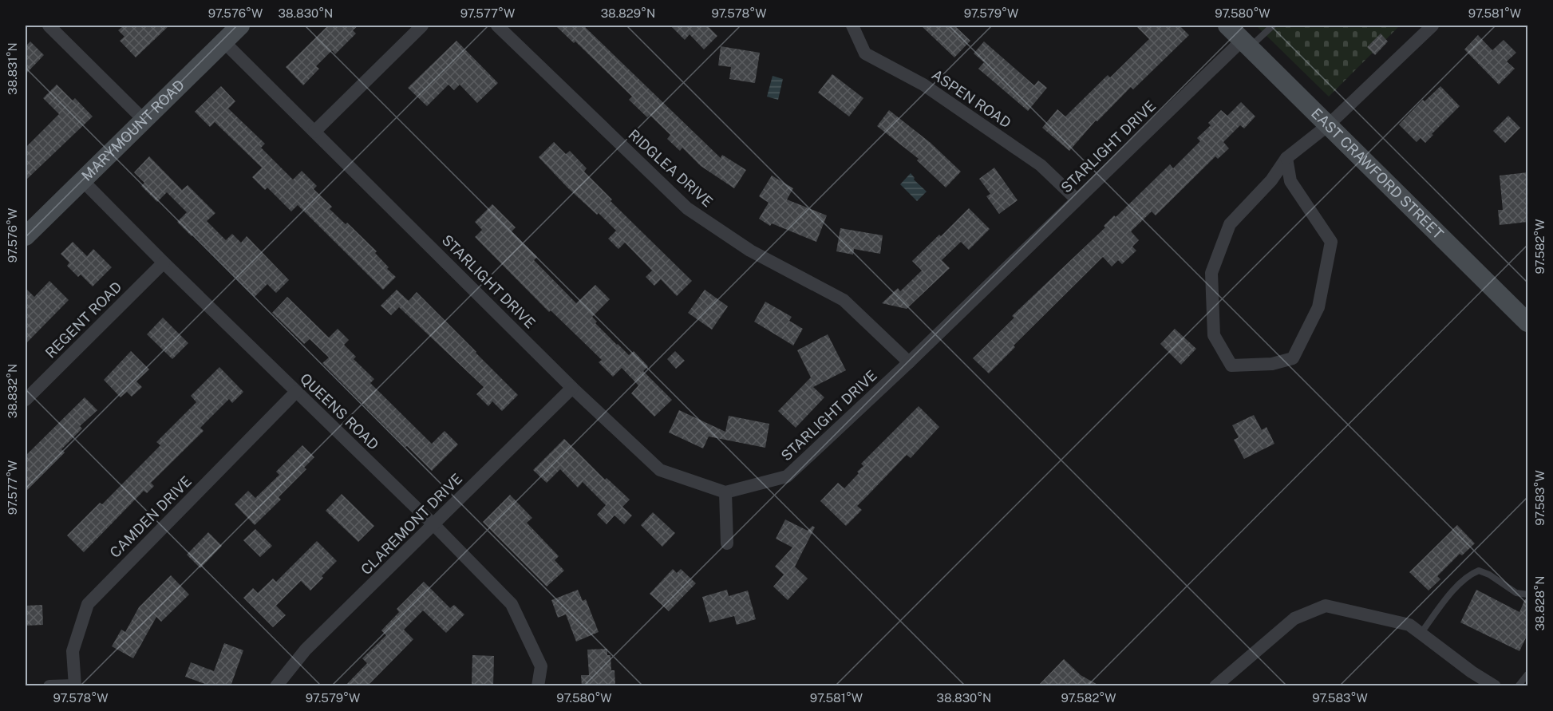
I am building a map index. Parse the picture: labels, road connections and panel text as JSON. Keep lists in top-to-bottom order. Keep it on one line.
{"streets":{"street":["ASPEN ROAD","MARYMOUNT ROAD","STARLIGHT DRIVE","RIDGLEA DRIVE","EAST CRAWFORD STREET","REGENT ROAD","QUEENS ROAD","CAMDEN DRIVE","CLAREMONT DRIVE"]},"crossings":[["ASPEN ROAD","STARLIGHT DRIVE"],["MARYMOUNT ROAD","STARLIGHT DRIVE"],["MARYMOUNT ROAD","QUEENS ROAD"],["STARLIGHT DRIVE","RIDGLEA DRIVE"],["STARLIGHT DRIVE","EAST CRAWFORD STREET"],["STARLIGHT DRIVE","CLAREMONT DRIVE"],["REGENT ROAD","QUEENS ROAD"],["QUEENS ROAD","CAMDEN DRIVE"],["QUEENS ROAD","CLAREMONT DRIVE"]],"coordinates":["97.576°W","38.830°N","97.577°W","38.829°N","97.578°W","97.579°W","97.580°W","97.581°W","38.831°N","97.582°W","38.832°N","97.583°W","38.828°N"]}
